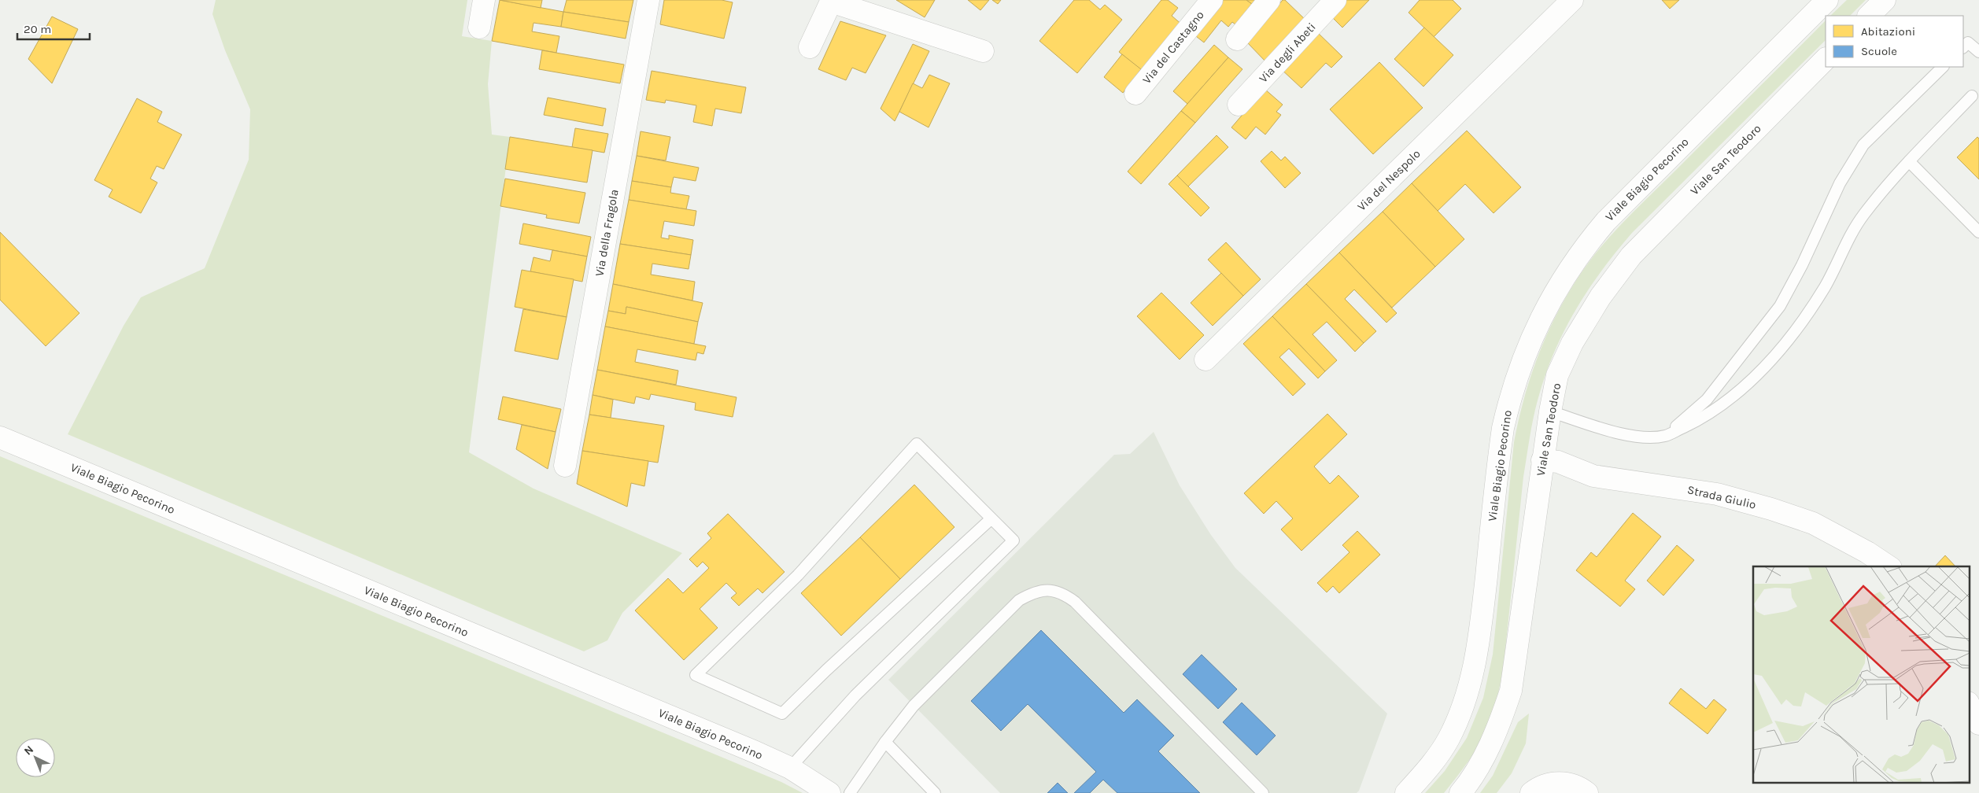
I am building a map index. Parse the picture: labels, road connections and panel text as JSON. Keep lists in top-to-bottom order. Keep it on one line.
{"streets":{"street":["Via del Castagno","Via degli Abeti","Viale San Teodoro","Viale Biagio Pecorino","Via del Nespolo","Via della Fragola","Strada Giulio"]},"crossings":[["Viale San Teodoro","Strada Giulio"]],"legend":["Abitazioni","Scuole"],"scale_bar":"20 m","north":"top left"}
